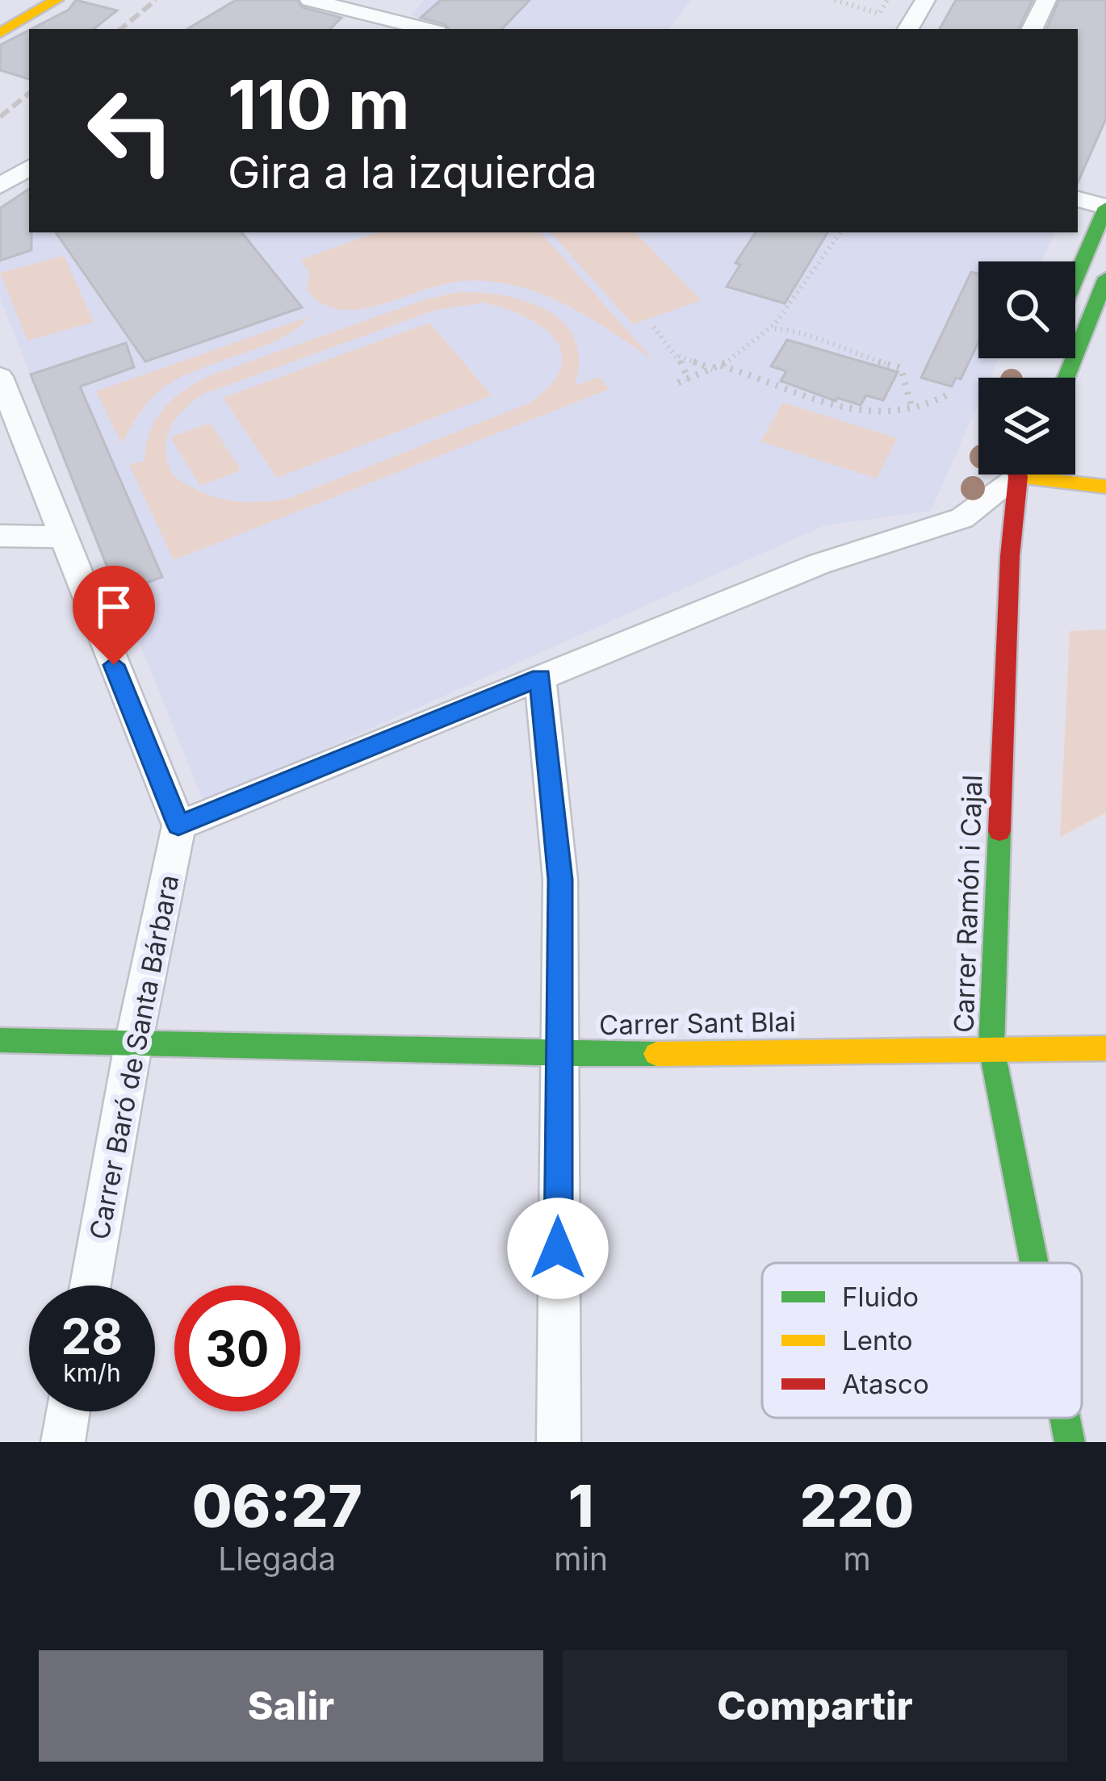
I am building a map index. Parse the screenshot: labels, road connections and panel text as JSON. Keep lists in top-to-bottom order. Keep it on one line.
{"streets":{"street":["Carrer Ramón i Cajal","Carrer Sant Blai","Carrer Baró de Santa Bárbara"]},"crossings":[["Carrer Ramón i Cajal","Carrer Sant Blai"],["Carrer Sant Blai","Carrer Baró de Santa Bárbara"]],"legend":["Fluido","Lento","Atasco"],"page":{"turn":["110 m","Gira a la izquierda"],"speed":"28 km/h","limit":"30","eta":["06:27","Llegada","1","min","220","m"],"buttons":["Salir","Compartir"]}}
